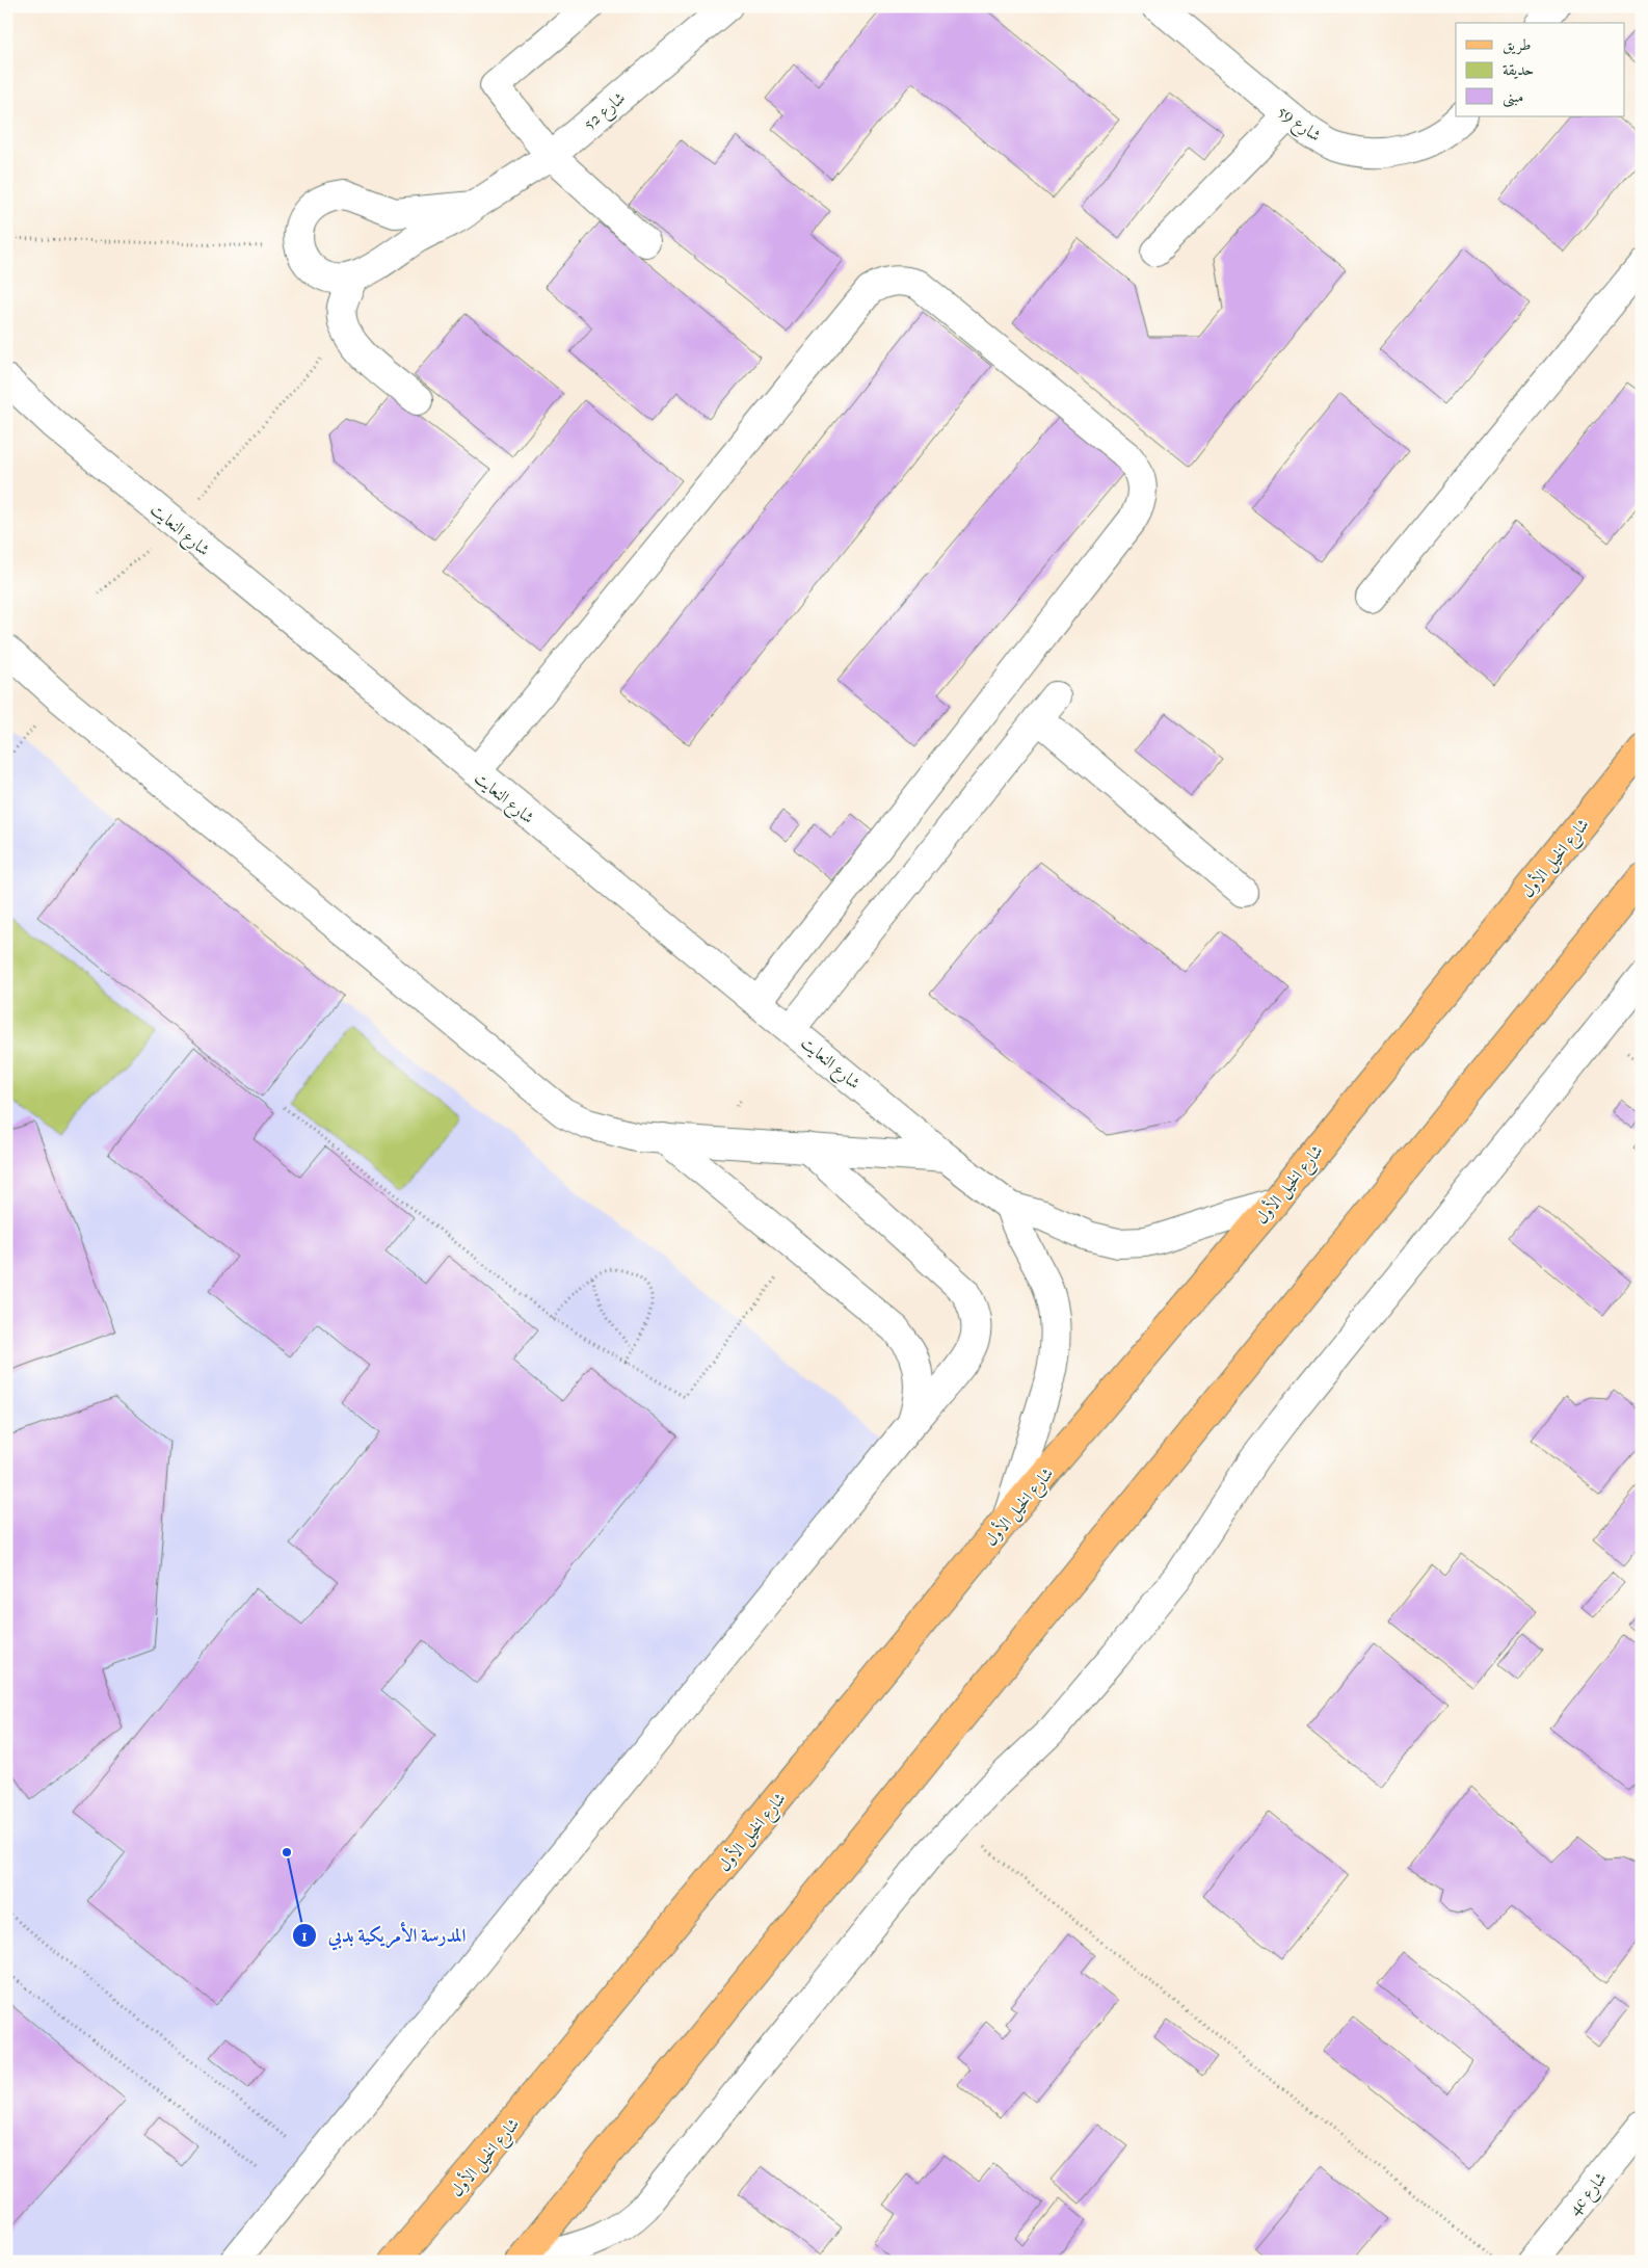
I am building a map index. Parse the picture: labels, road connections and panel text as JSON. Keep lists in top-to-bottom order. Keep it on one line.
{"streets":{"main road":["شارع الخيل الأول"],"street":["شارع 52","شارع 59","شارع النعايت","4c شارع"]},"crossings":[["شارع النعايت","شارع الخيل الأول"]],"places":["المدرسة الأمريكية بدبي"],"legend":["طريق","حديقة","مبنى"]}
